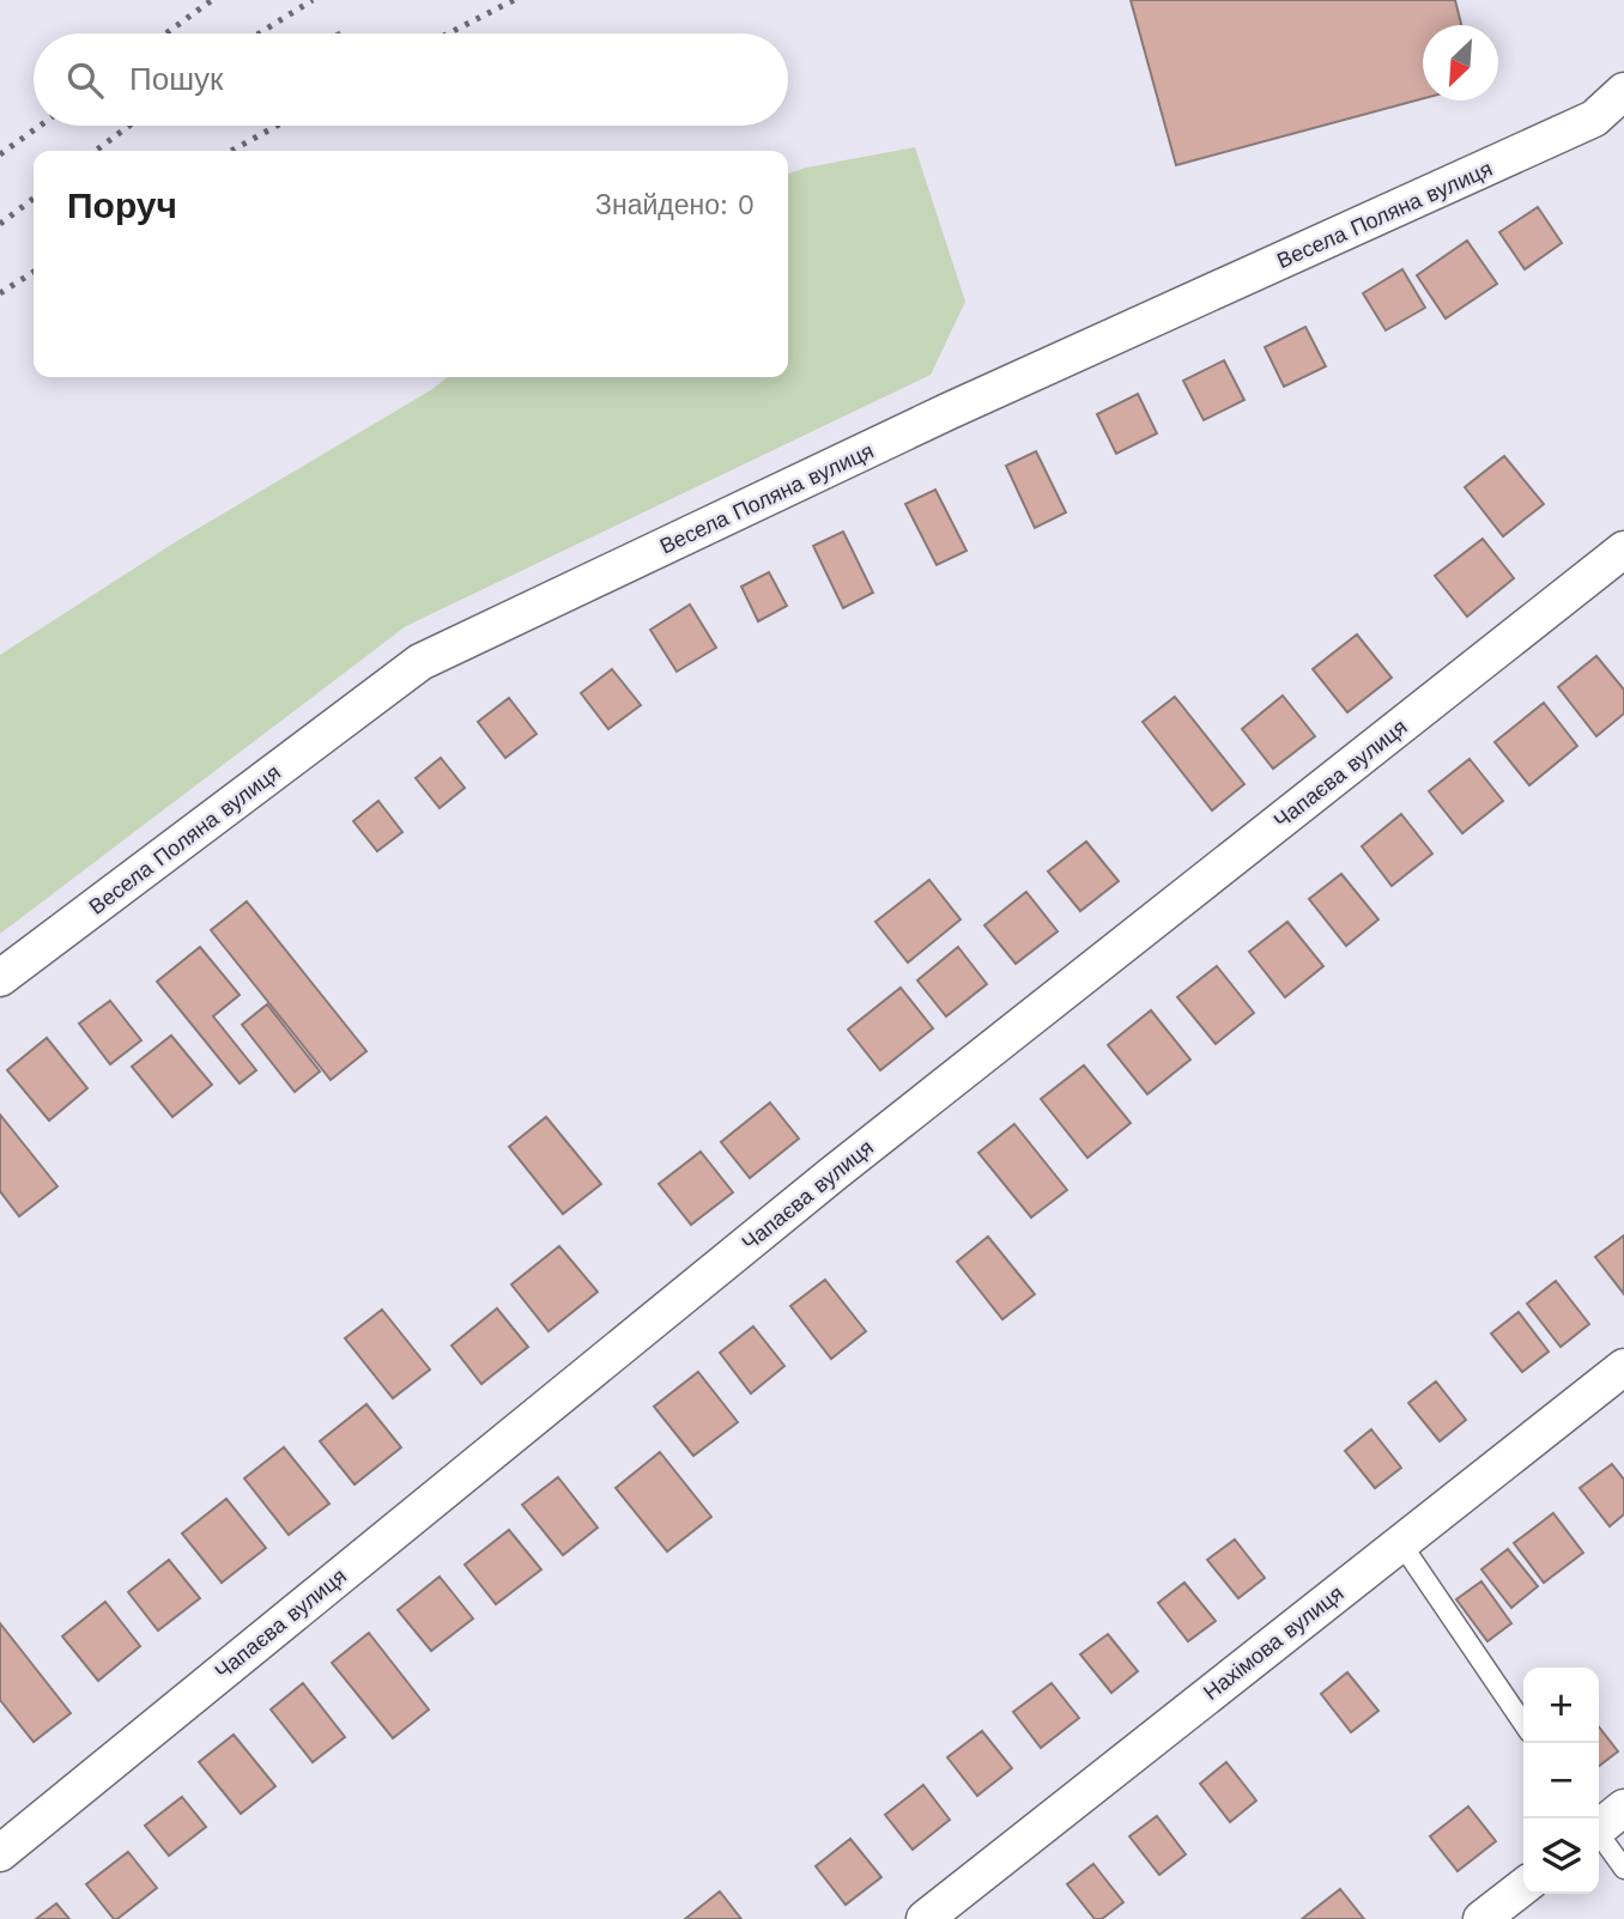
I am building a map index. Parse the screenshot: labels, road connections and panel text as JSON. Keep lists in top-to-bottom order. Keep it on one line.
{"streets":{"street":["Весела Поляна вулиця","Чапаєва вулиця","Нахімова вулиця"]},"north":"bottom left","page":{"search":"Пошук","heading":["Поруч","Знайдено: 0"],"map_buttons":["+","−"]}}
